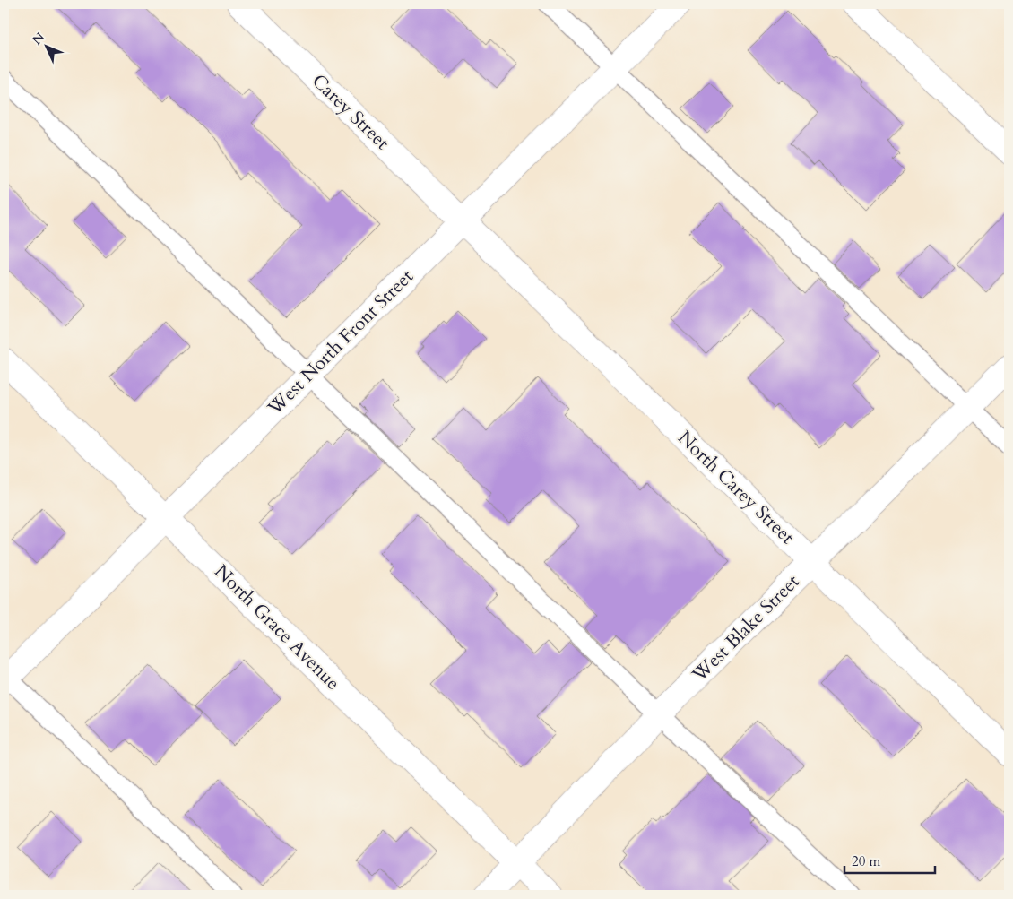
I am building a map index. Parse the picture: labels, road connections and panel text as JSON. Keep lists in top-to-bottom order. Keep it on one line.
{"streets":{"street":["Carey Street","West North Front Street","North Carey Street","North Grace Avenue","West Blake Street"]},"crossings":[["Carey Street","West North Front Street"],["Carey Street","North Carey Street"],["West North Front Street","North Carey Street"],["West North Front Street","North Grace Avenue"],["North Carey Street","West Blake Street"],["North Grace Avenue","West Blake Street"]],"scale_bar":"20 m","north":"top left"}
